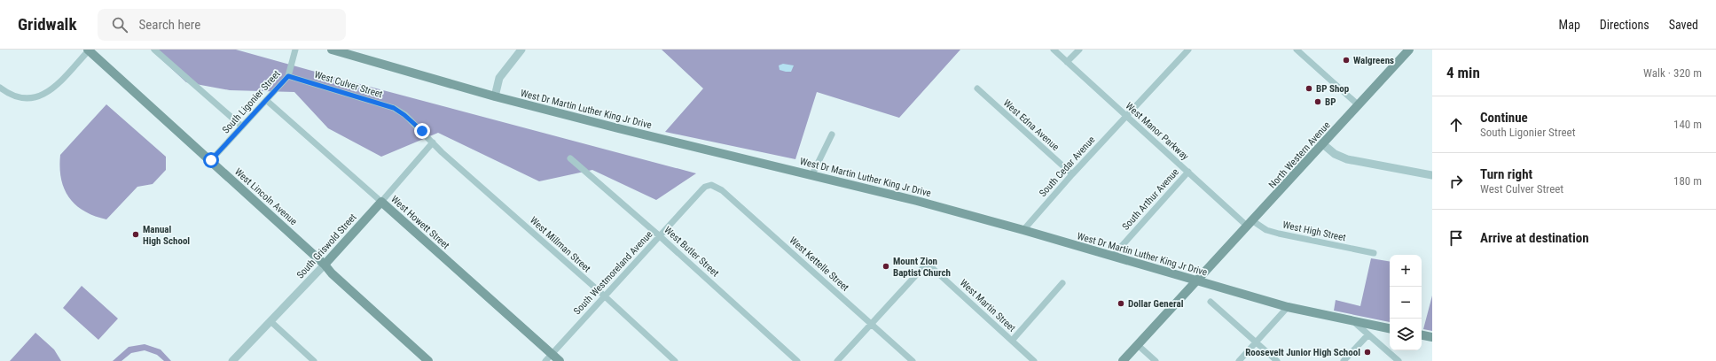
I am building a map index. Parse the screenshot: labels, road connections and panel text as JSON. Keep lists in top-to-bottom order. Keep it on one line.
{"streets":{"main road":["West Dr Martin Luther King Jr Drive","North Western Avenue","West Lincoln Avenue","West Howett Street","South Griswold Street"],"street":["West Culver Street","South Ligonier Street","West Edna Avenue","West Manor Parkway","South Cedar Avenue","South Arthur Avenue","West High Street","West Millman Street","West Butler Street","West Kettelle Street","South Westmoreland Avenue","West Martin Street"]},"crossings":[["West Culver Street","South Ligonier Street"],["West Culver Street","West Millman Street"],["West Culver Street","South Griswold Street"],["South Ligonier Street","West Lincoln Avenue"],["South Ligonier Street","West Howett Street"],["West Dr Martin Luther King Jr Drive","North Western Avenue"],["West Dr Martin Luther King Jr Drive","South Cedar Avenue"],["West Dr Martin Luther King Jr Drive","South Arthur Avenue"],["West Edna Avenue","South Cedar Avenue"],["West Manor Parkway","North Western Avenue"],["West Manor Parkway","South Cedar Avenue"],["West Manor Parkway","South Arthur Avenue"],["West Manor Parkway","West High Street"],["North Western Avenue","West High Street"],["West Lincoln Avenue","South Griswold Street"],["West Howett Street","South Griswold Street"],["West Howett Street","South Westmoreland Avenue"],["West Millman Street","South Griswold Street"],["West Millman Street","South Westmoreland Avenue"],["West Butler Street","South Westmoreland Avenue"],["West Kettelle Street","South Westmoreland Avenue"],["West Kettelle Street","West Martin Street"]],"places":["Walgreens","BP Shop","BP","Manual High School","Mount Zion Baptist Church","Dollar General","Roosevelt Junior High School"],"page":{"header":"Gridwalk","search":"Search here","nav":["Map","Directions","Saved"],"heading":["4 min","Walk · 320 m"],"list":[["Continue","South Ligonier Street","140 m"],["Turn right","West Culver Street","180 m"],"Arrive at destination"],"map_buttons":["+","−"]}}
